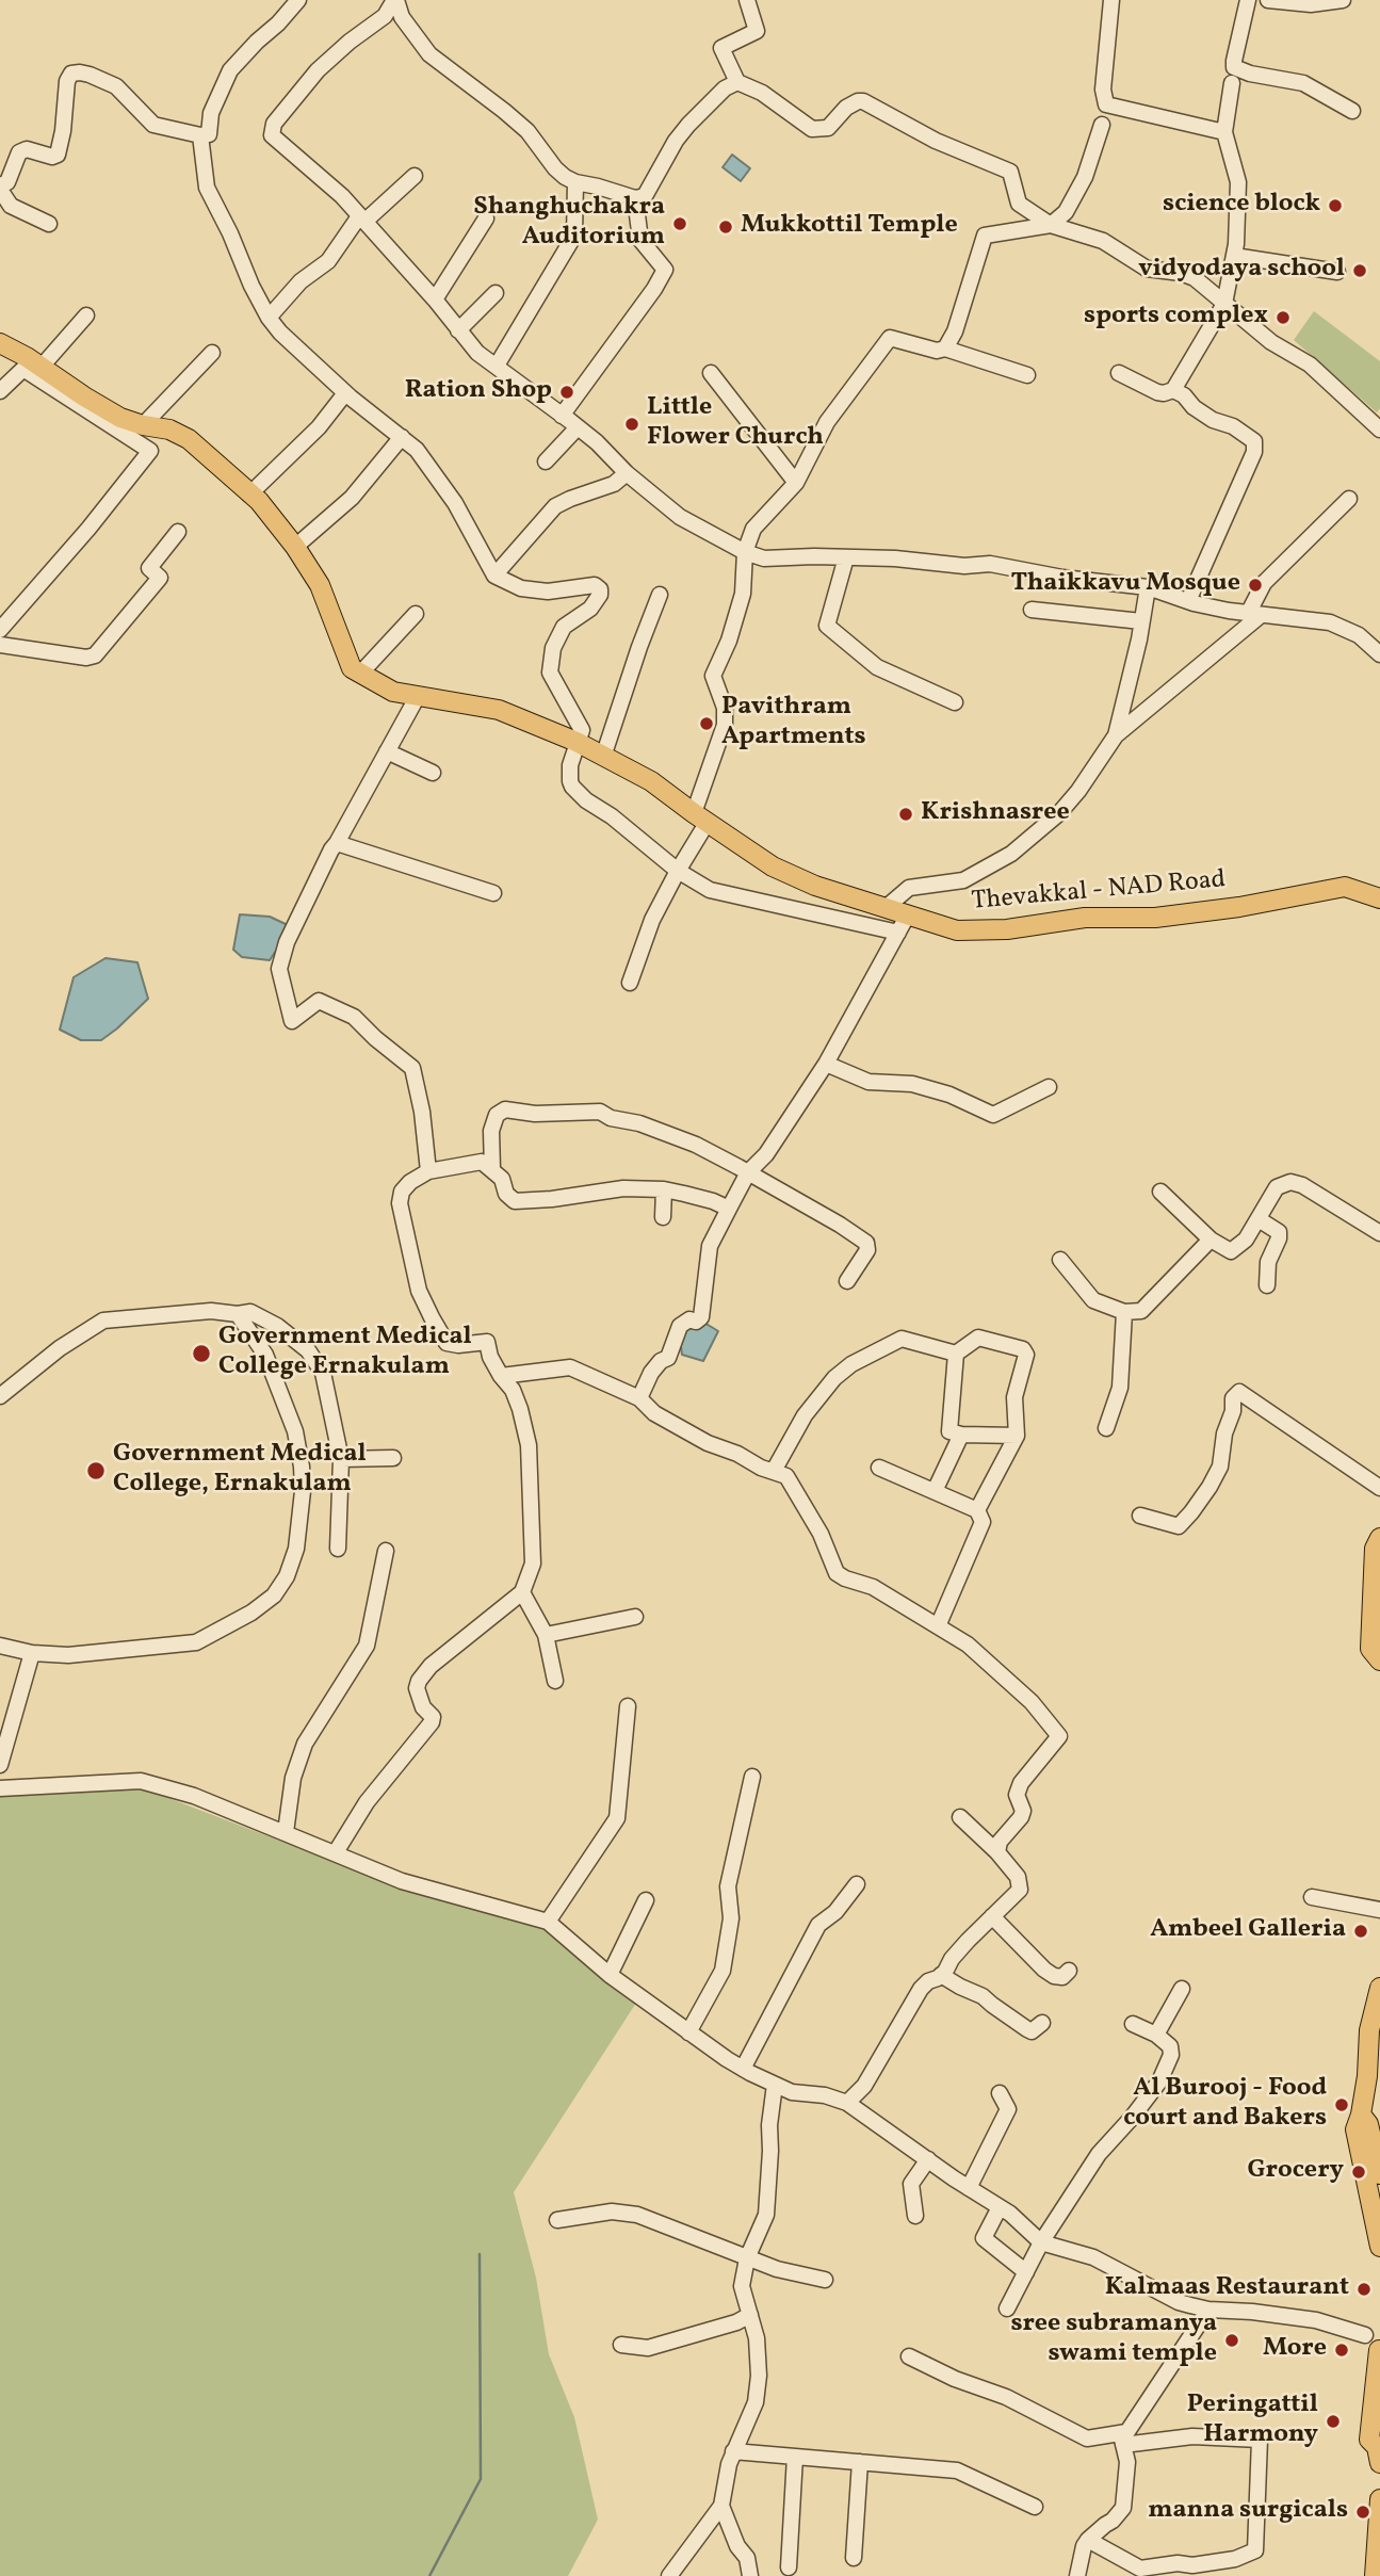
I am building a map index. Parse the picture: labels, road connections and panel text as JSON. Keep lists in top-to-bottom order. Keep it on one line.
{"streets":{"main road":["Thevakkal - NAD Road"]},"places":["science block","Shanghuchakra Auditorium","Mukkottil Temple","vidyodaya school","sports complex","Ration Shop","Little Flower Church","Thaikkavu Mosque","Pavithram Apartments","Krishnasree","Government Medical College Ernakulam","Government Medical College, Ernakulam","Ambeel Galleria","Al Burooj - Food court and Bakers","Grocery","Kalmaas Restaurant","sree subramanya swami temple","More","Peringattil Harmony","manna surgicals"]}
